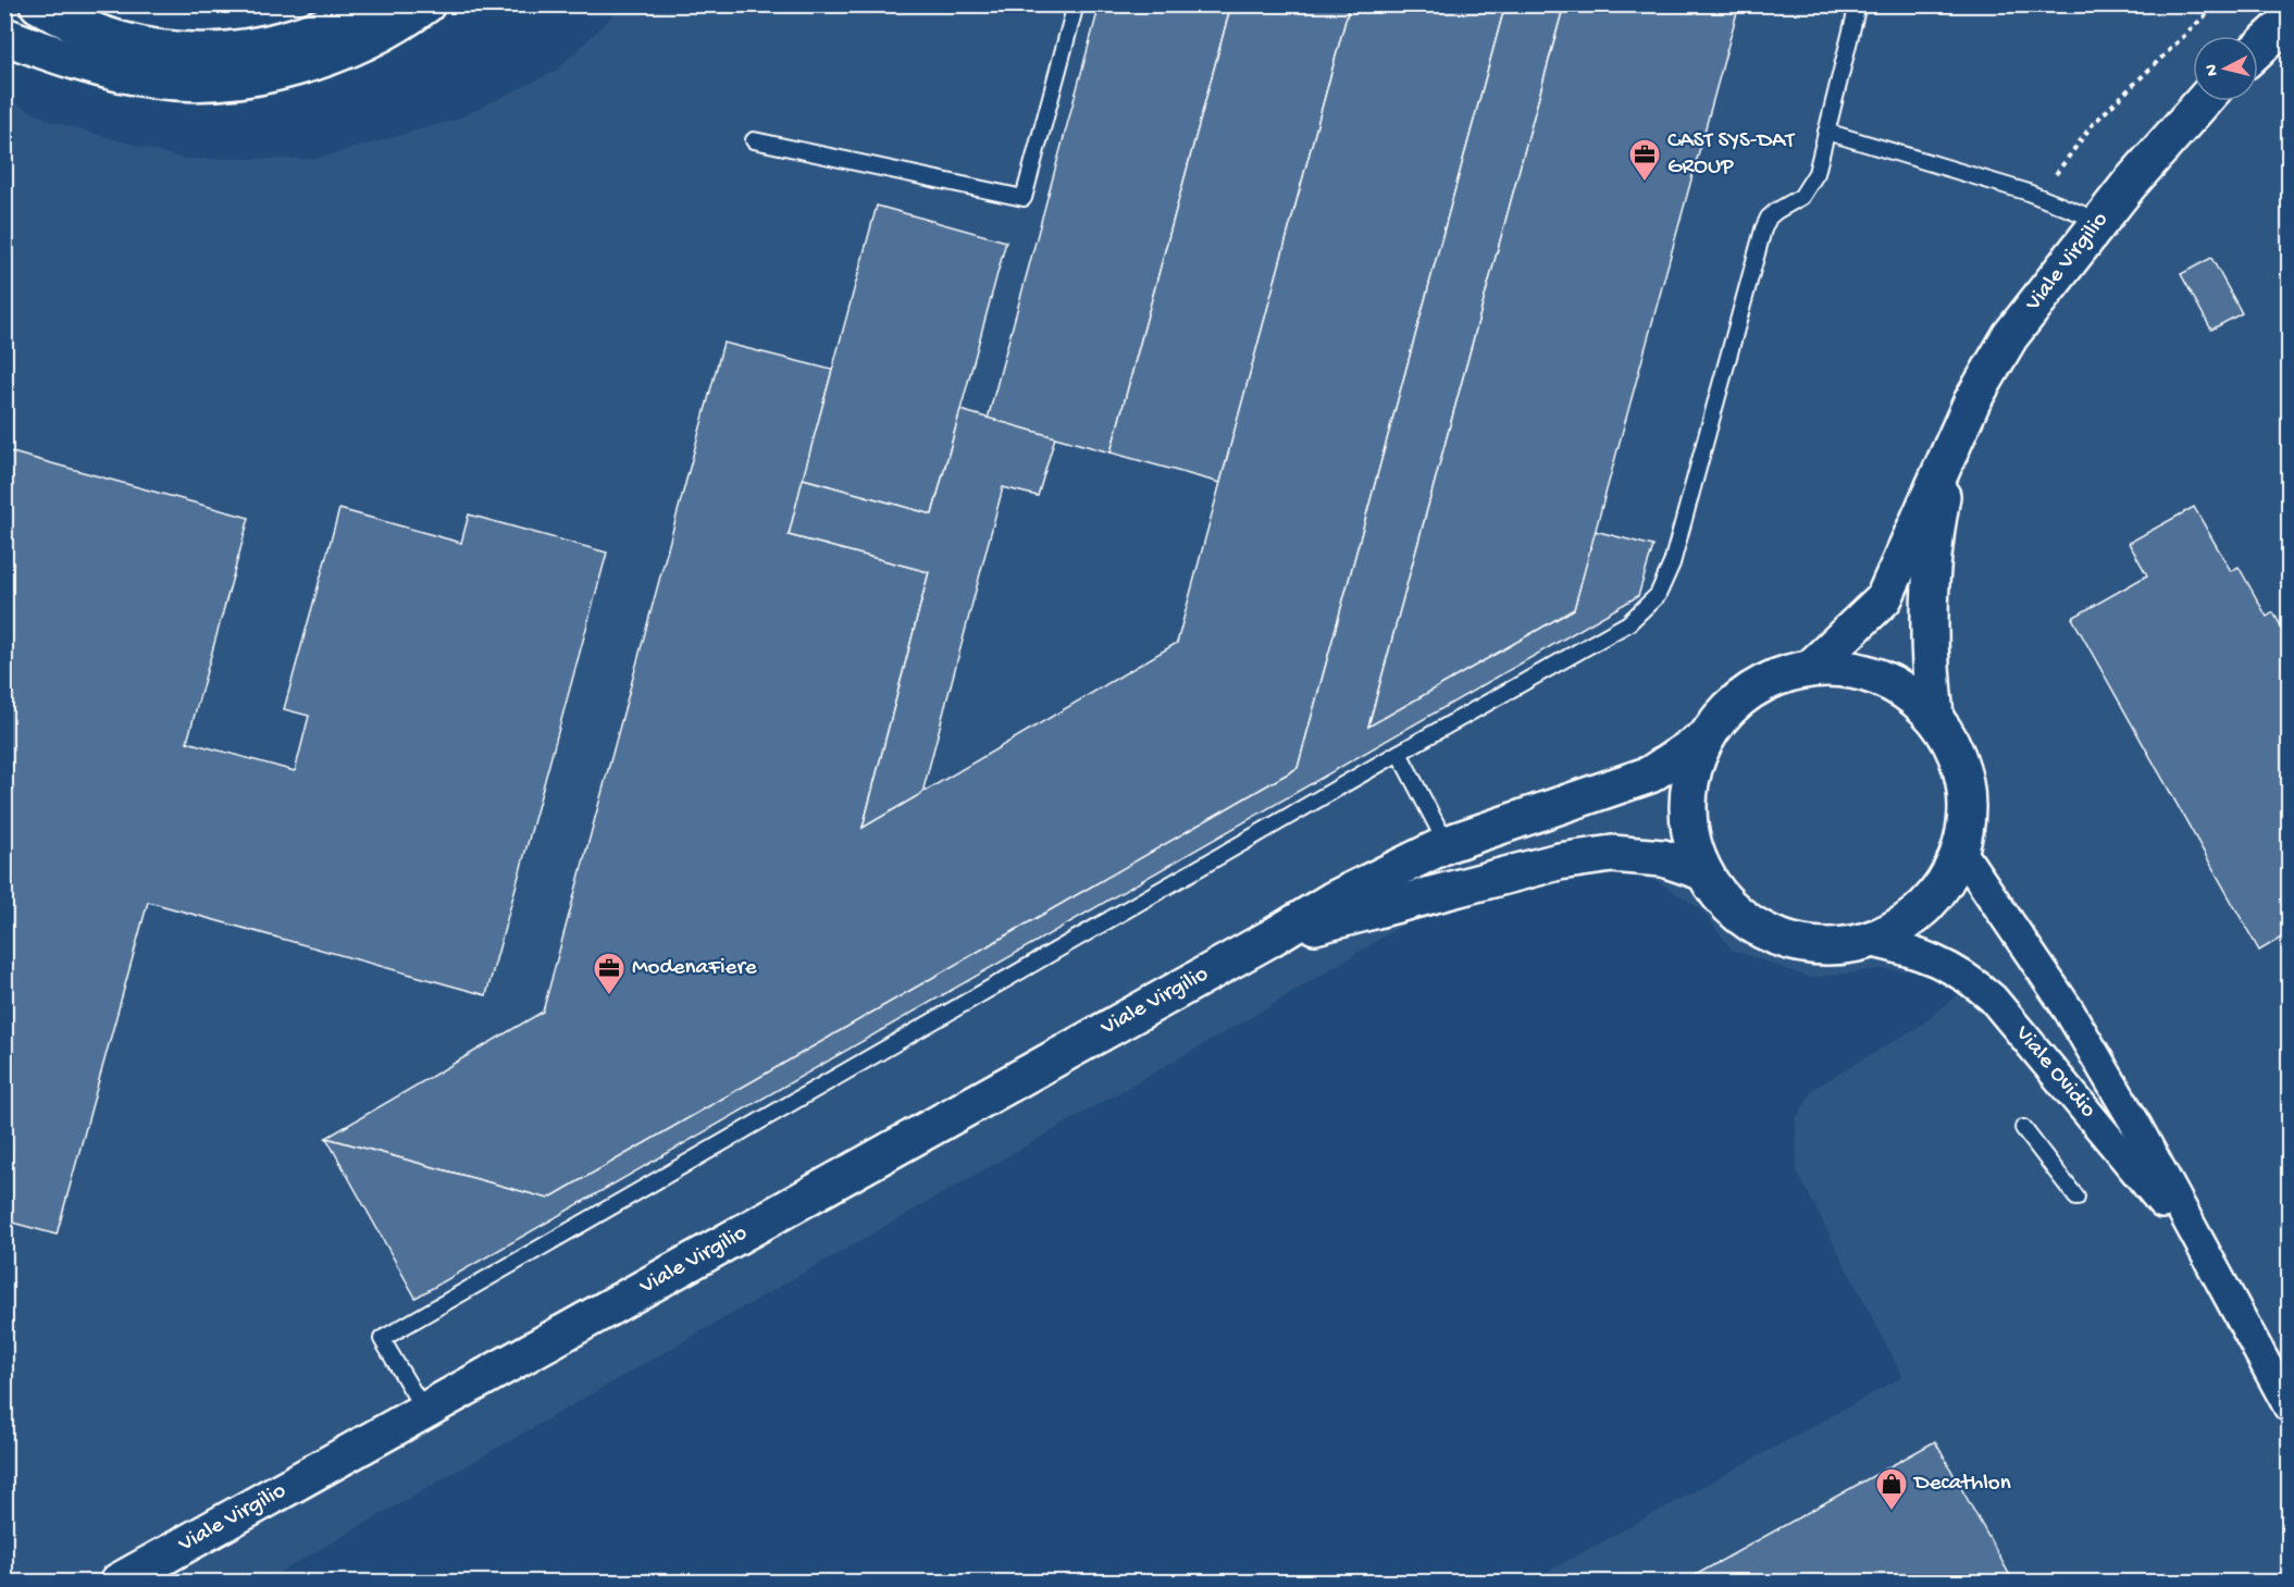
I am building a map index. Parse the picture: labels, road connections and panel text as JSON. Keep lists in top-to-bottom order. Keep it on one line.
{"streets":{"main road":["Viale Virgilio"],"street":["Viale Ovidio"]},"places":{"office":["CAST SYS-DAT GROUP","ModenaFiere"],"shop":["Decathlon"]},"north":"left"}
